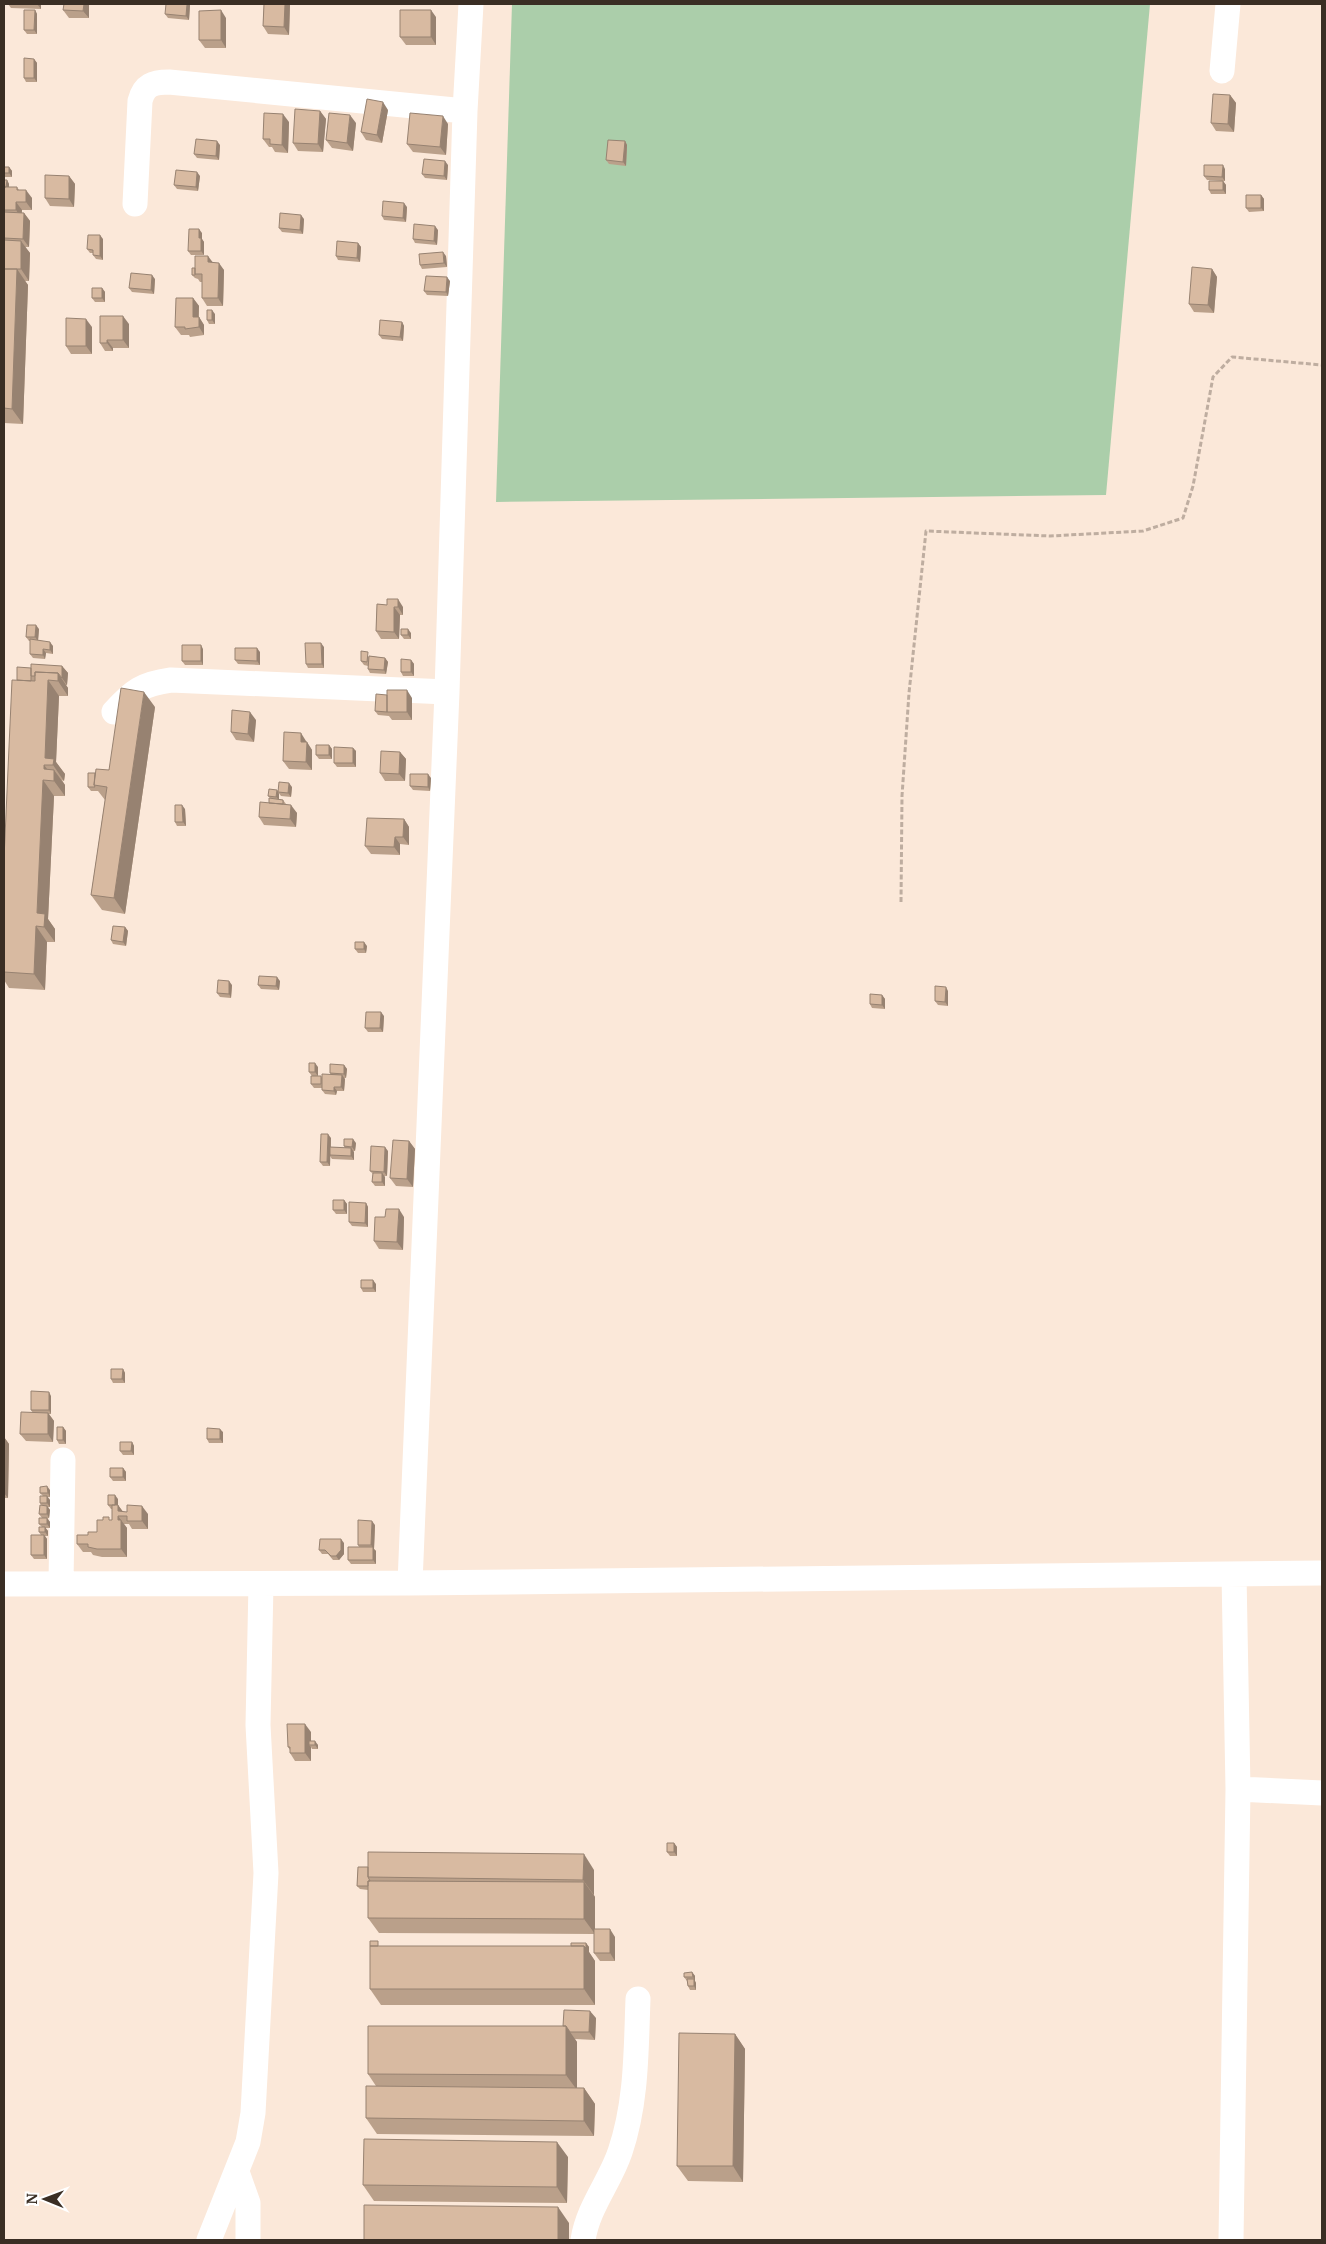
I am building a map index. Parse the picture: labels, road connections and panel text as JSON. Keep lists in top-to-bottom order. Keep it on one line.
{"north":"left"}
